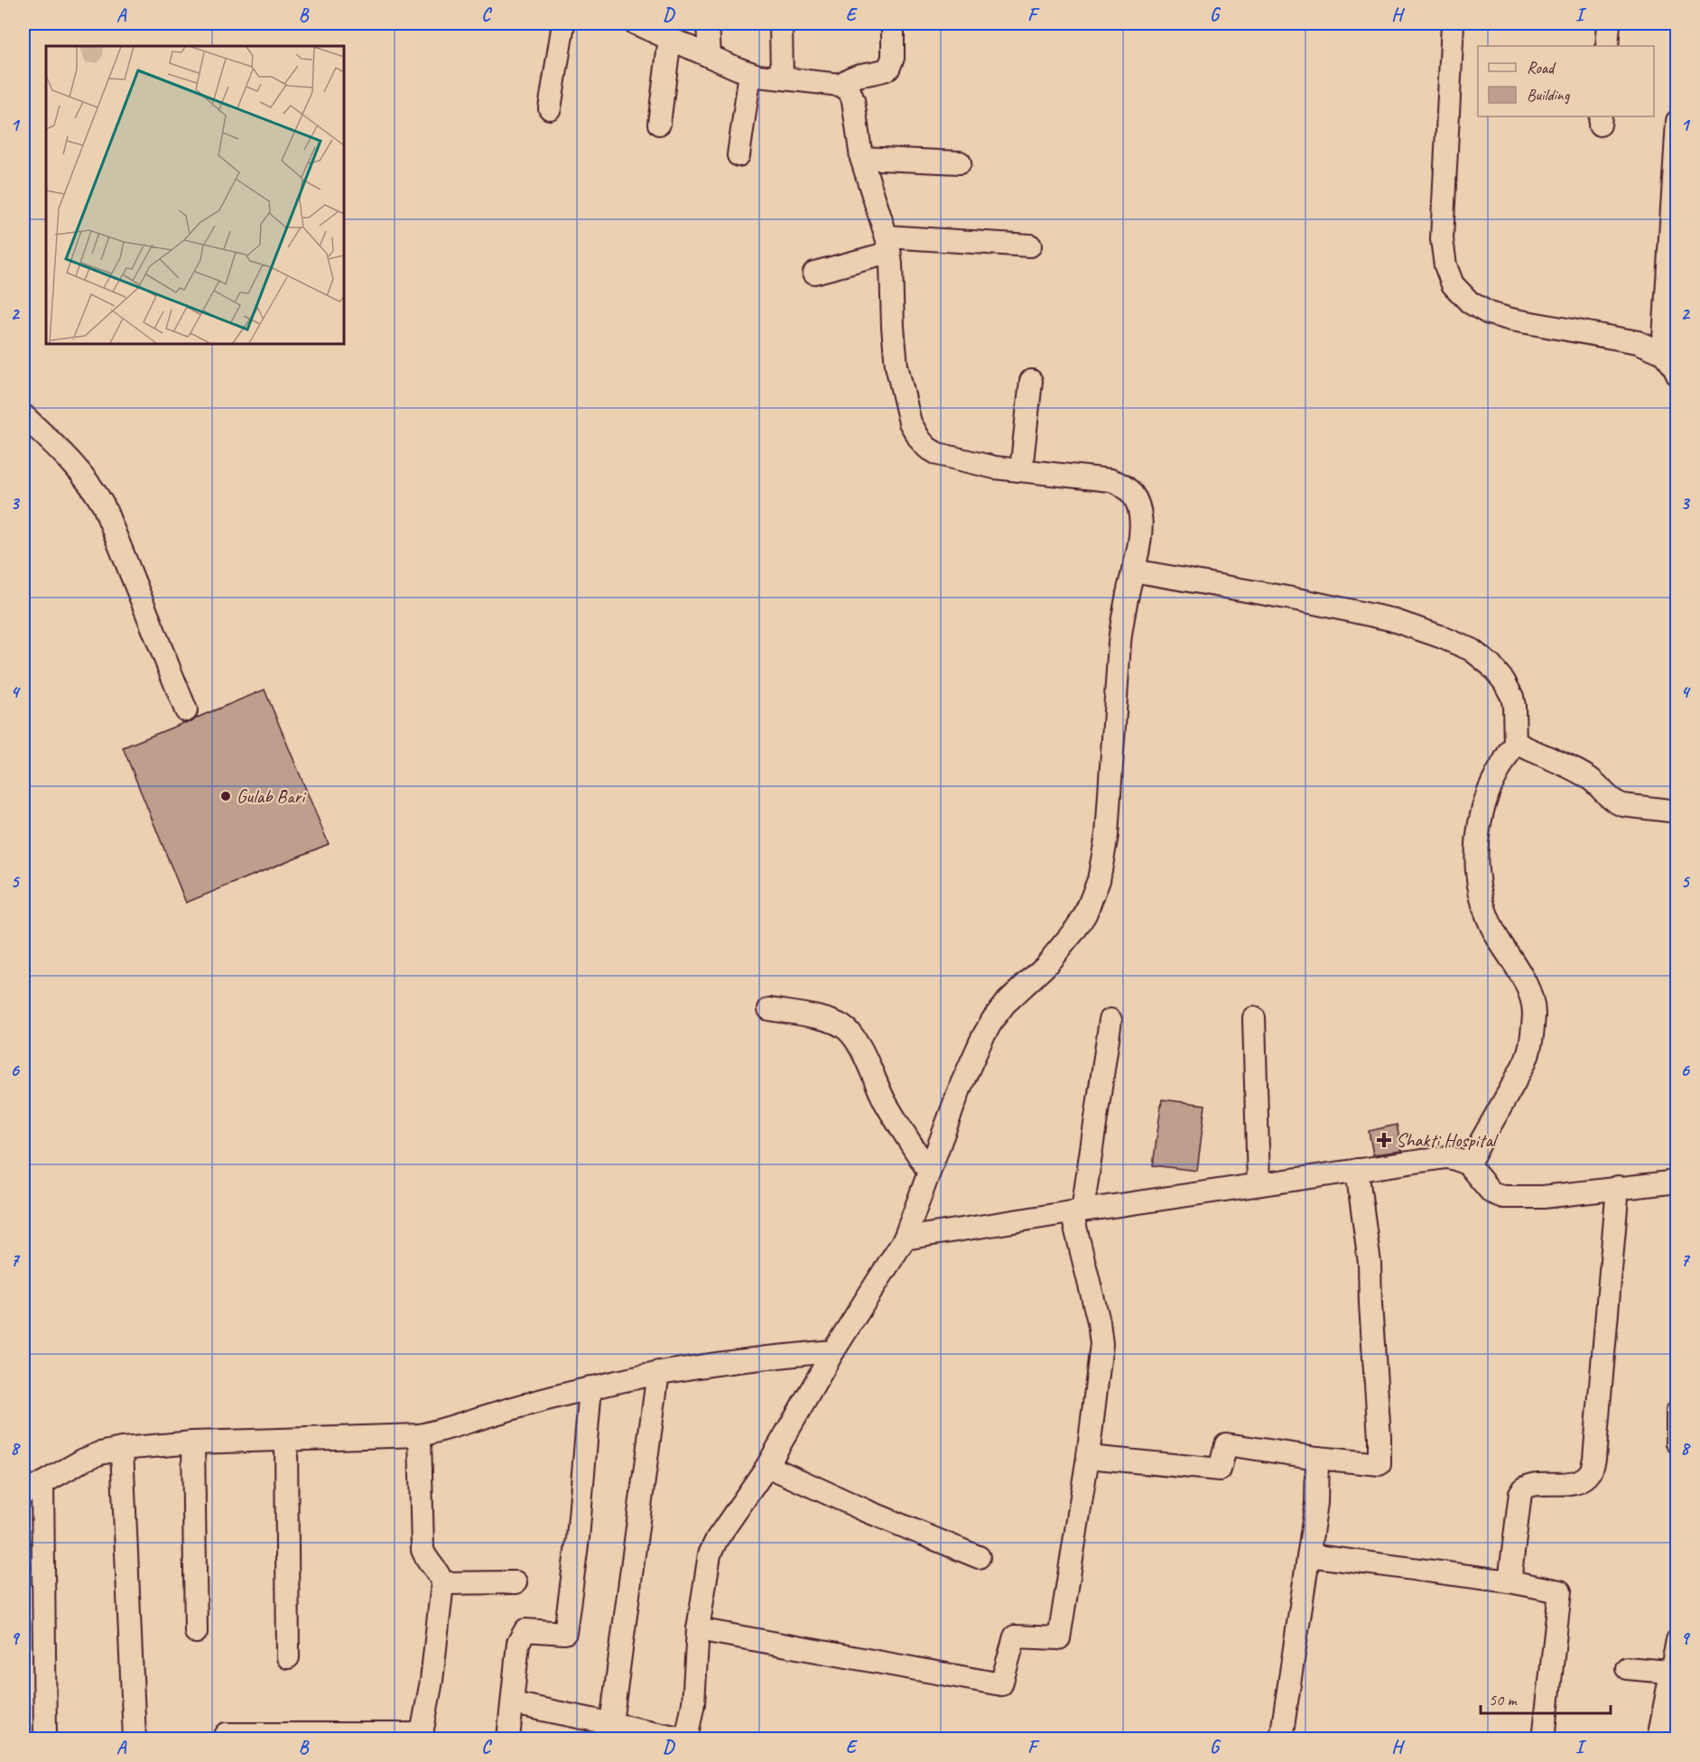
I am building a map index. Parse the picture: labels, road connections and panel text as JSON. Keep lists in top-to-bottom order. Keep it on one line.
{"places":{"other":["Gulab Bari"],"health":["Shakti Hospital"]},"legend":["Road","Building"],"scale_bar":"50 m","grid":{"columns":["A","B","C","D","E","F","G","H","I"],"rows":["1","2","3","4","5","6","7","8","9"]}}
